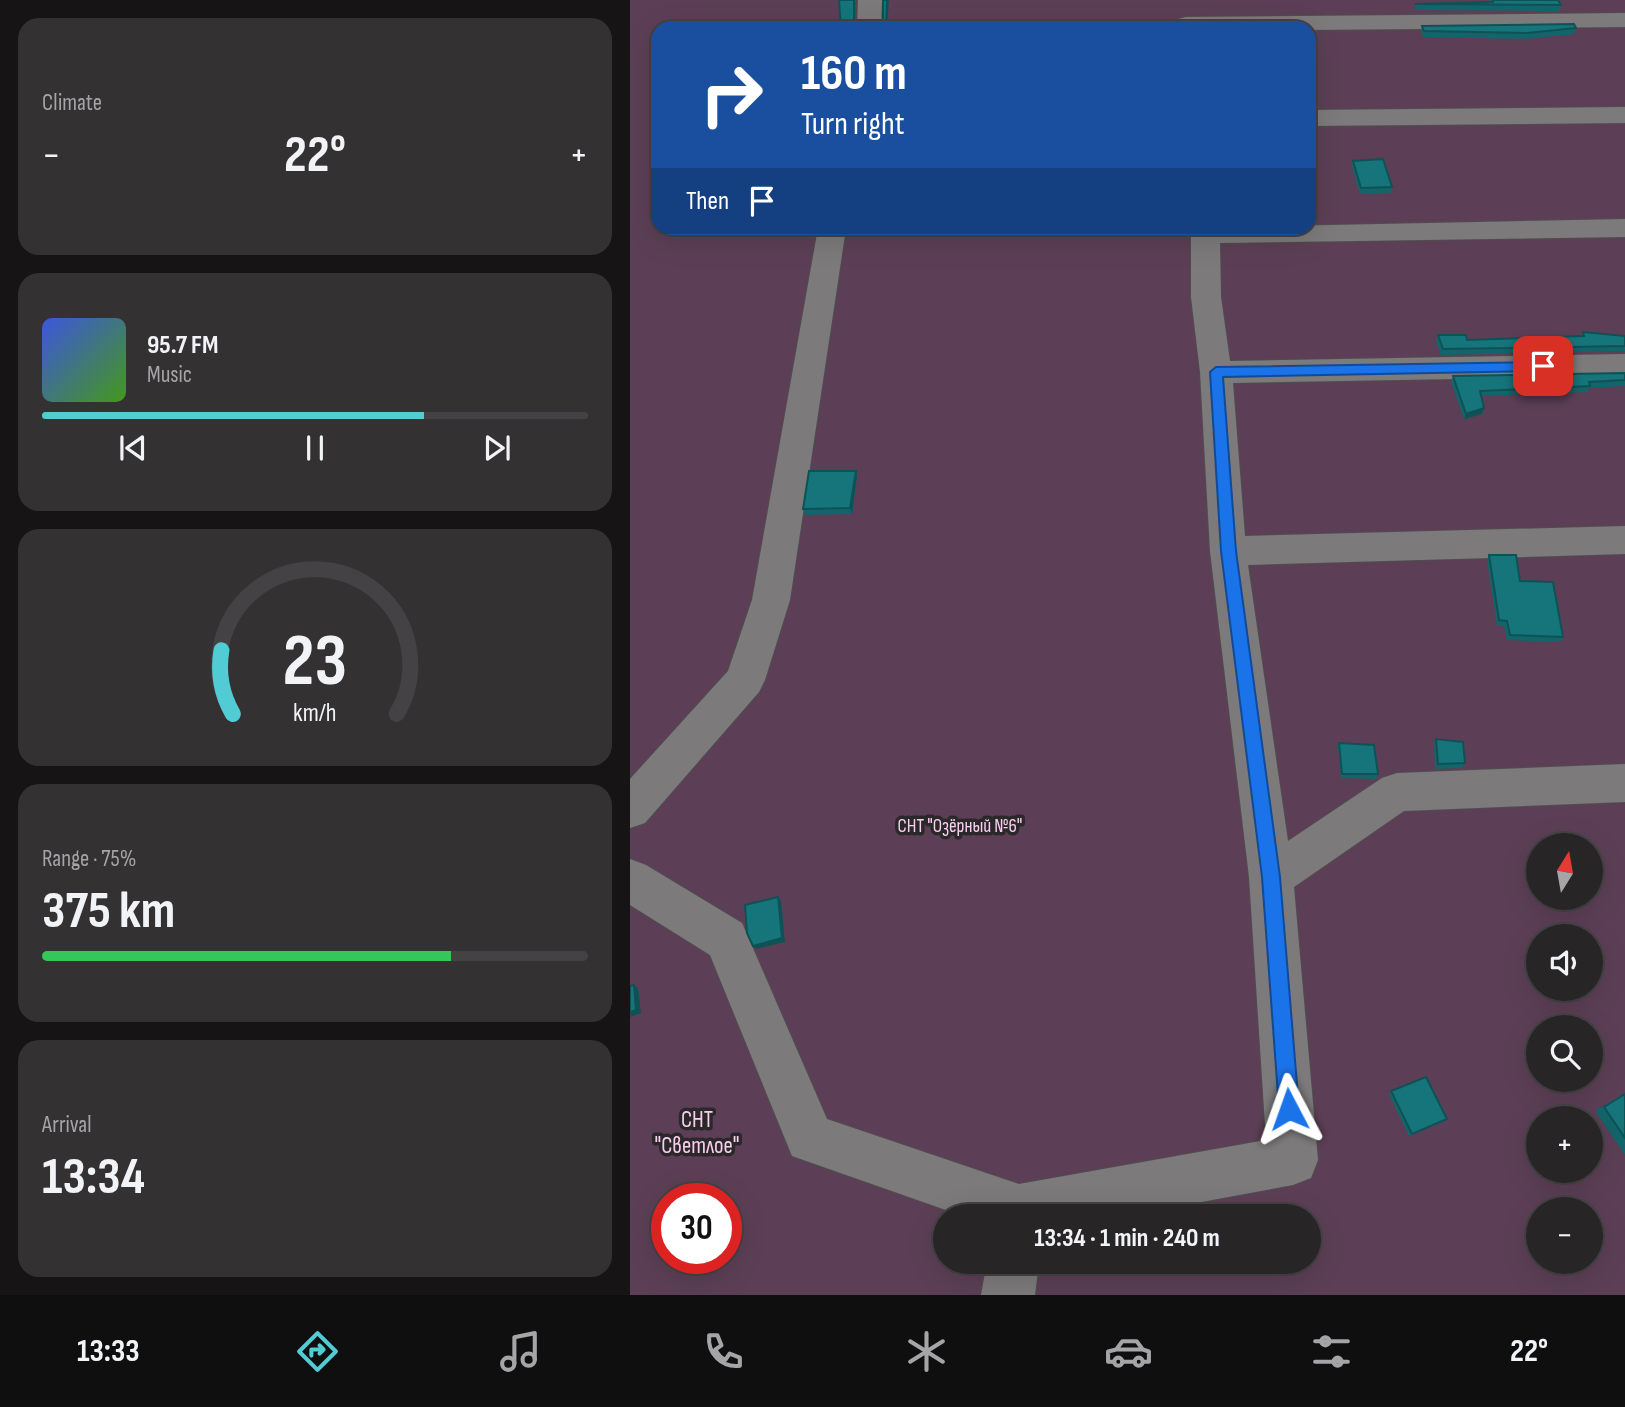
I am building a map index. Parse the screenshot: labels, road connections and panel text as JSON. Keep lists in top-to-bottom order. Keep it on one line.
{"parks":["СНТ \"Озёрный №6\"","СНТ \"Светлое\""],"north":"top","page":{"tile":["Climate",["Range · 75%","375 km"],["Arrival","13:34"]],"turn":["160 m","Turn right"],"heat":["−","22°","+"],"then":"Then","song":["95.7 FM","Music"],"map_buttons":["+","−"],"limit":"30","trip":"13:34 · 1 min · 240 m","tabs":["13:33","22°"],"gauge":["23","km/h"]}}
